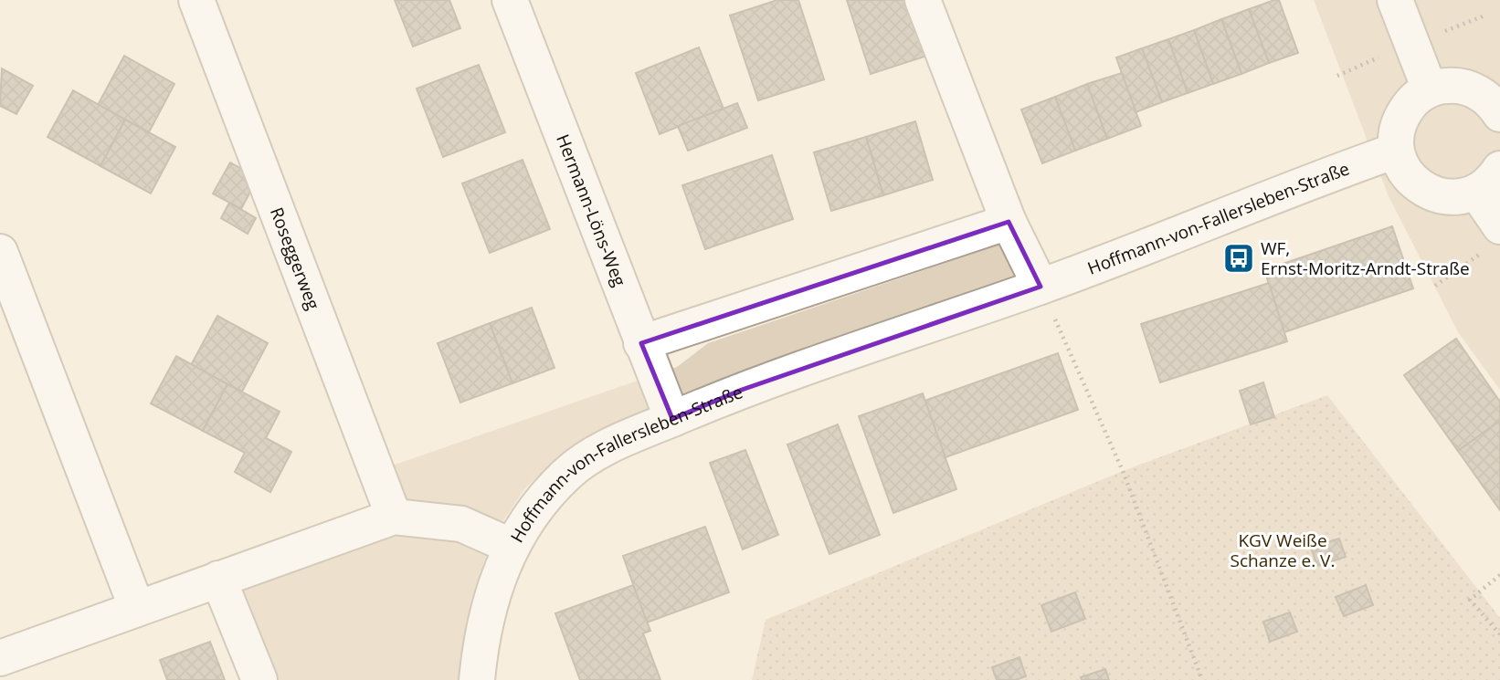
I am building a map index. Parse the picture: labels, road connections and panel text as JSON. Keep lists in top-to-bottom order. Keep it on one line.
{"streets":{"street":["Hermann-Löns-Weg","Hoffmann-von-Fallersleben-Straße","Roseggerweg"]},"crossings":[["Hermann-Löns-Weg","Hoffmann-von-Fallersleben-Straße"],["Hoffmann-von-Fallersleben-Straße","Roseggerweg"]],"parks":["KGV Weiße Schanze e. V."],"places":{"bus stop":["WF, Ernst-Moritz-Arndt-Straße"]}}
